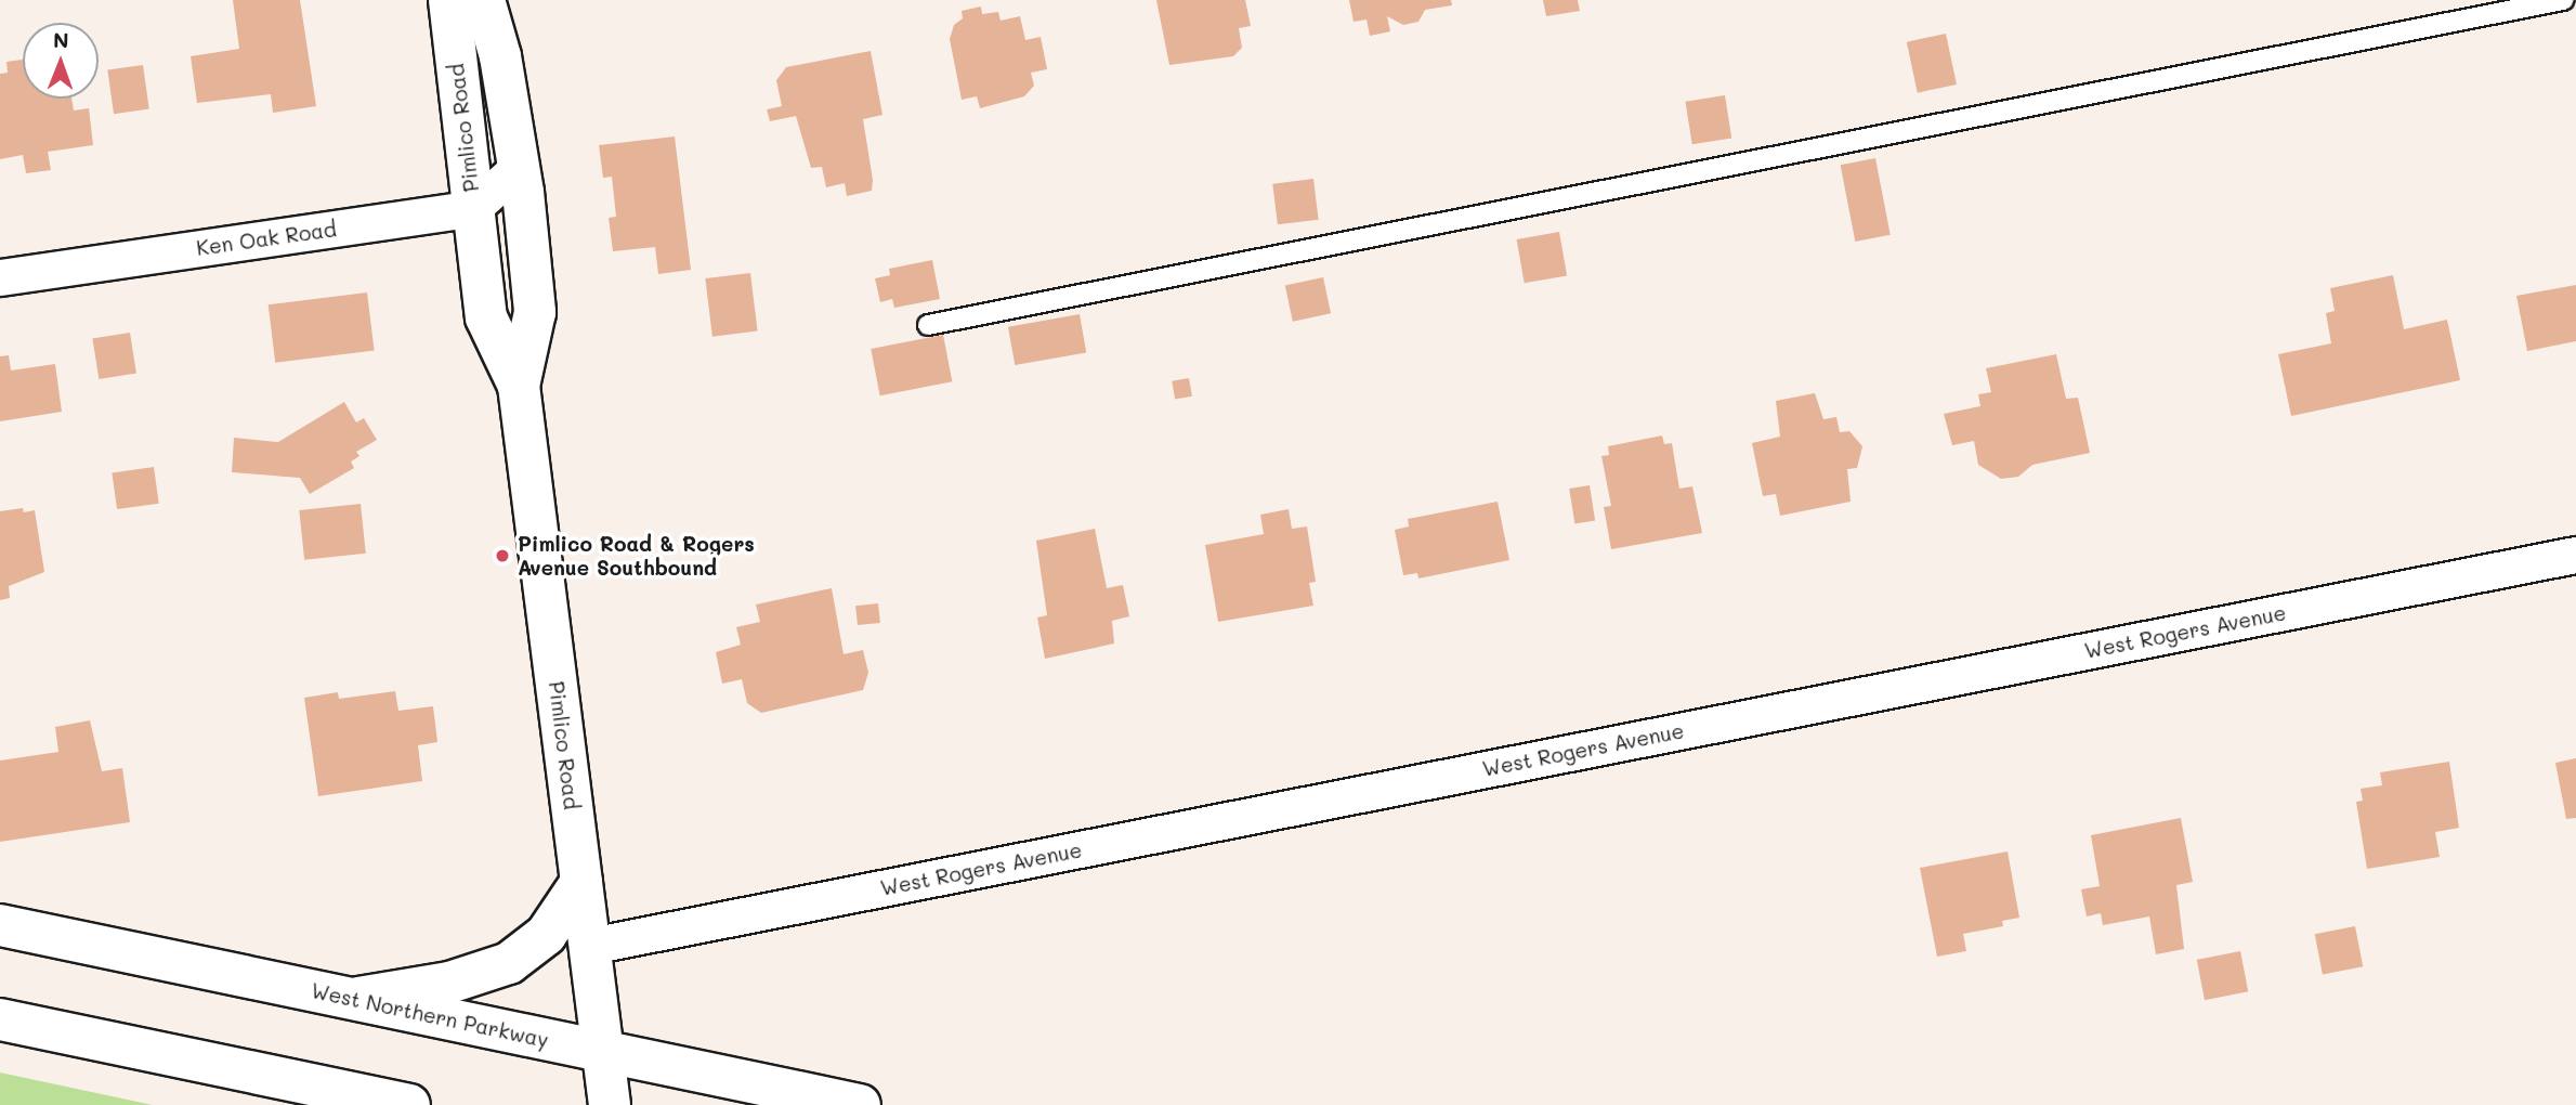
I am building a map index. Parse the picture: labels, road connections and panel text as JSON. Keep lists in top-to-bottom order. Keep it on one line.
{"streets":{"street":["Pimlico Road","Ken Oak Road","West Rogers Avenue","West Northern Parkway"]},"crossings":[["Pimlico Road","Ken Oak Road"],["Pimlico Road","West Rogers Avenue"],["Pimlico Road","West Northern Parkway"]],"places":["Pimlico Road & Rogers Avenue Southbound"],"north":"top"}
